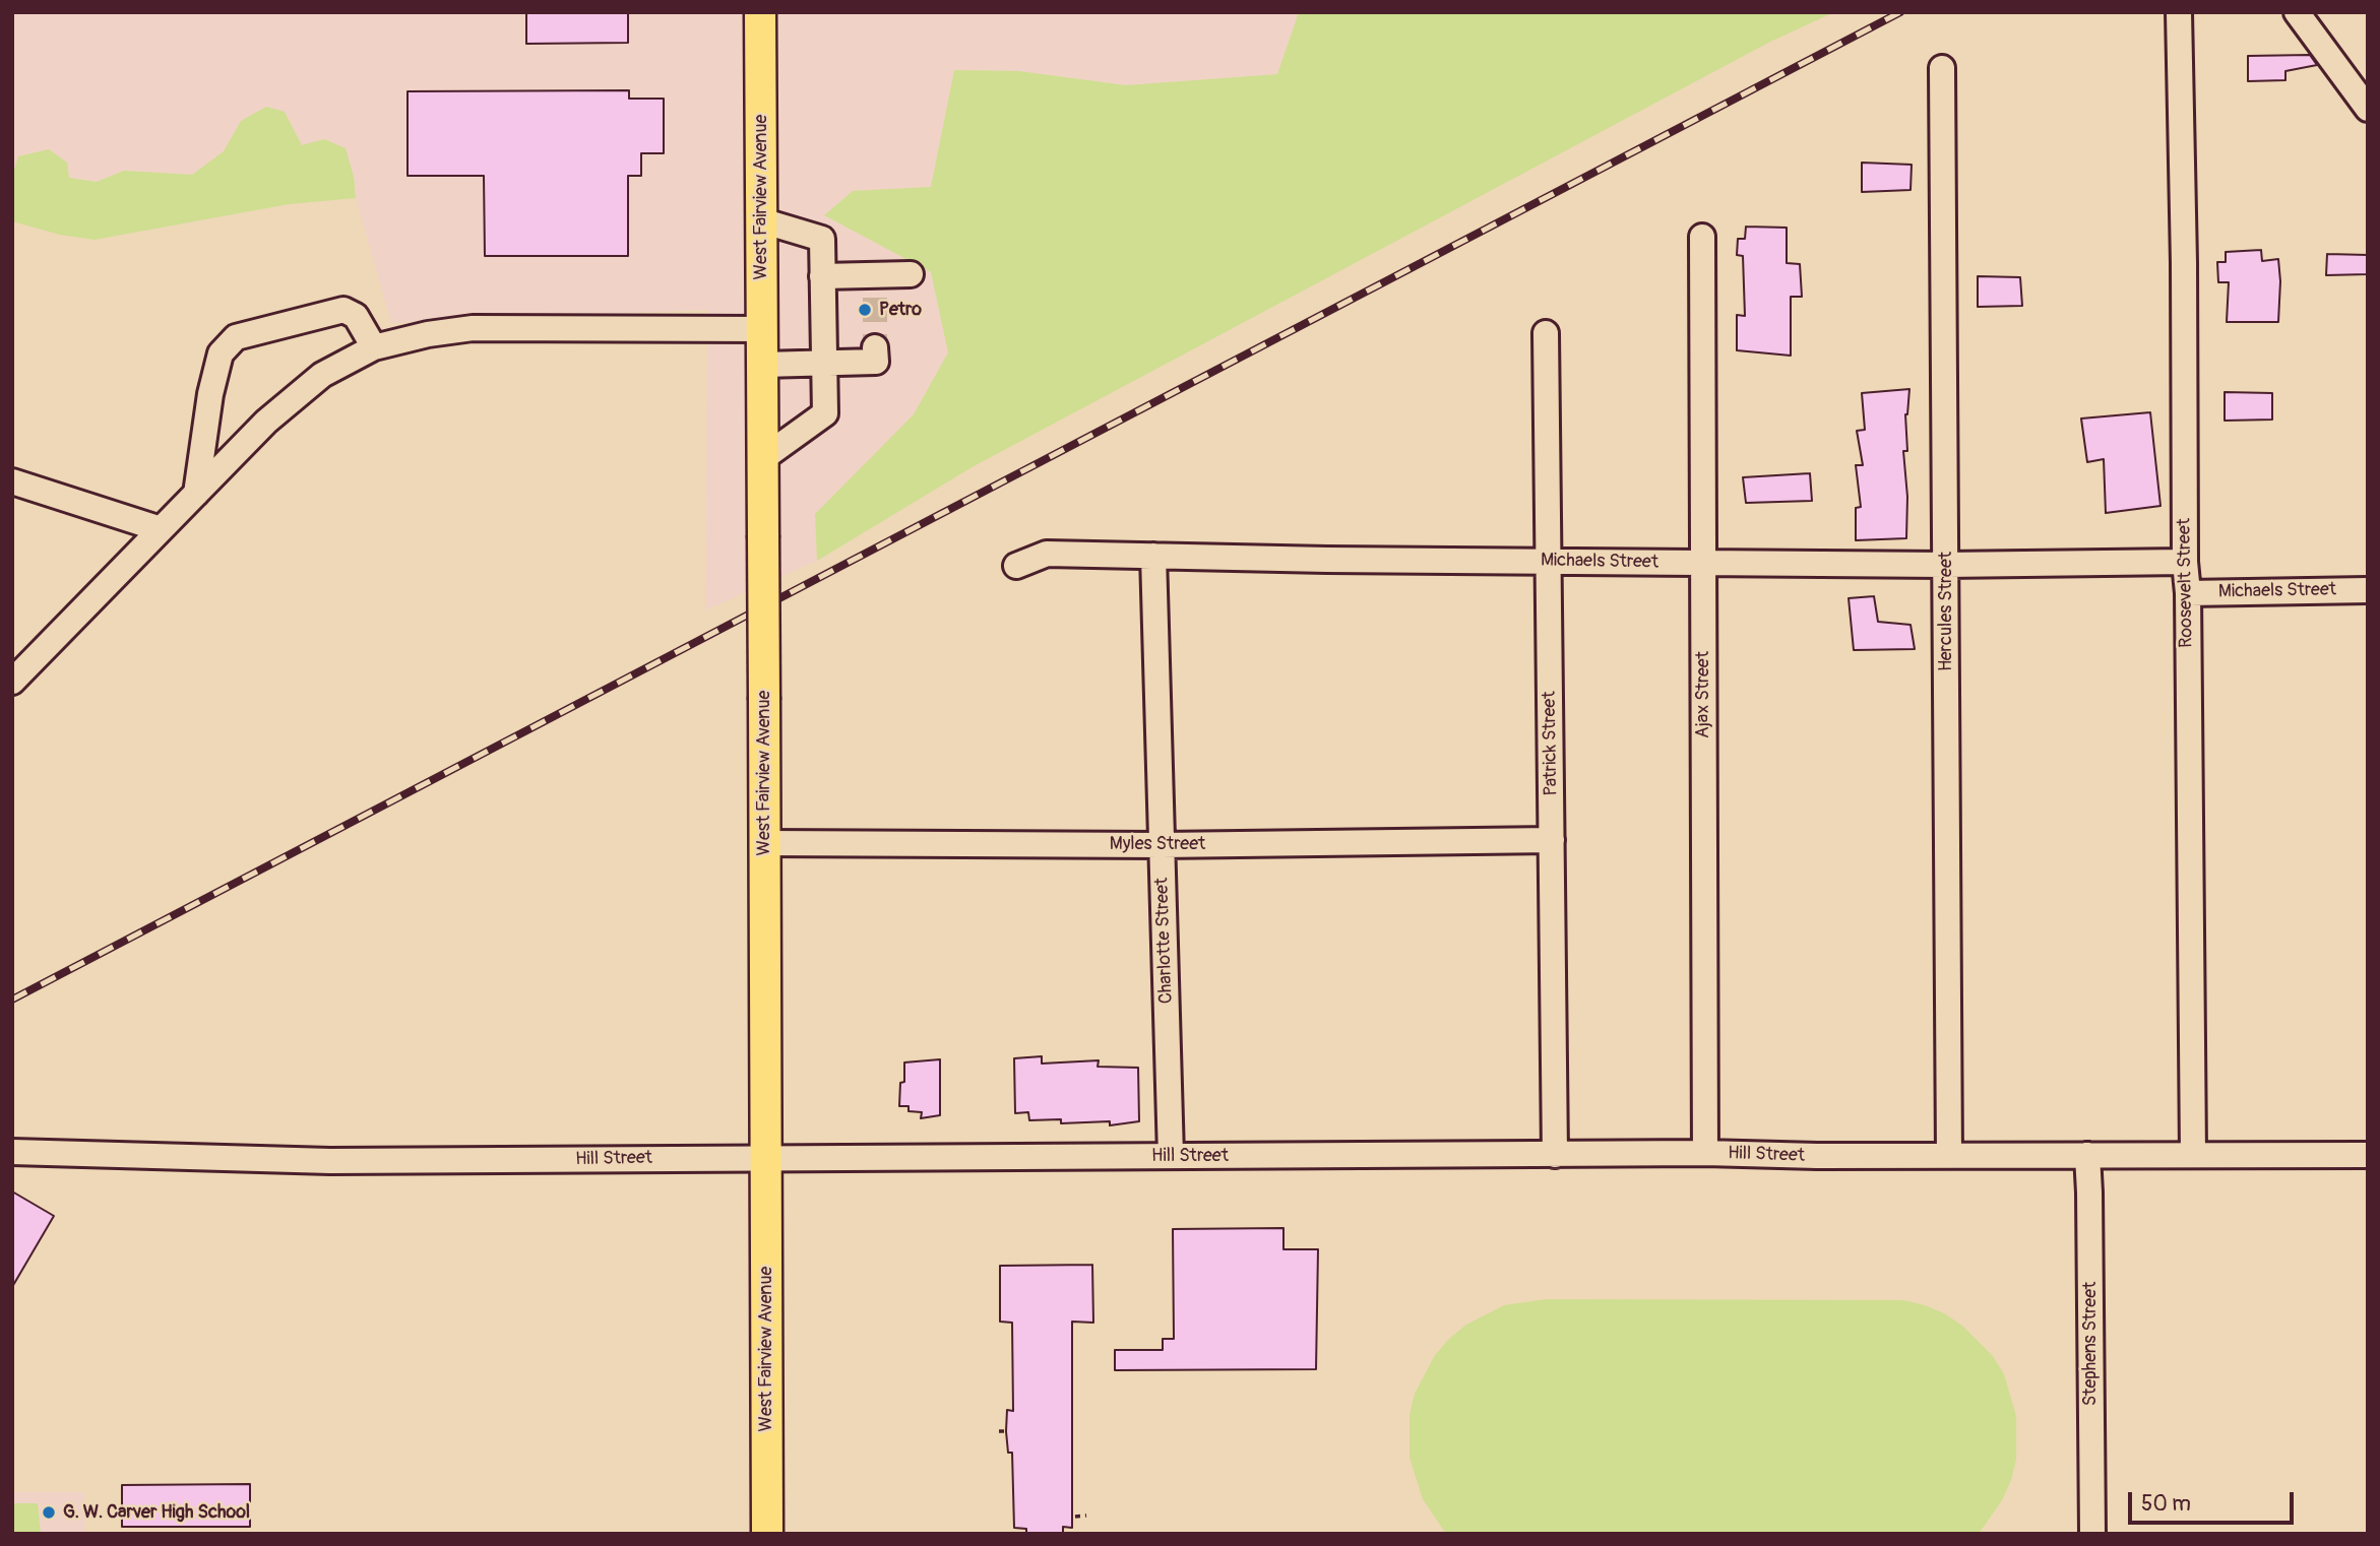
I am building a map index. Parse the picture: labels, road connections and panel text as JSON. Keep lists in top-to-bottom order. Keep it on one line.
{"streets":{"main road":["West Fairview Avenue"],"street":["Michaels Street","Roosevelt Street","Hercules Street","Ajax Street","Patrick Street","Myles Street","Charlotte Street","Hill Street","Stephens Street"]},"crossings":[["West Fairview Avenue","Myles Street"],["West Fairview Avenue","Hill Street"],["Michaels Street","Roosevelt Street"],["Michaels Street","Hercules Street"],["Michaels Street","Ajax Street"],["Michaels Street","Patrick Street"],["Michaels Street","Charlotte Street"],["Roosevelt Street","Hill Street"],["Hercules Street","Hill Street"],["Ajax Street","Hill Street"],["Patrick Street","Myles Street"],["Patrick Street","Hill Street"],["Myles Street","Charlotte Street"],["Charlotte Street","Hill Street"],["Hill Street","Stephens Street"]],"places":["Petro","G. W. Carver High School"],"scale_bar":"50 m"}
